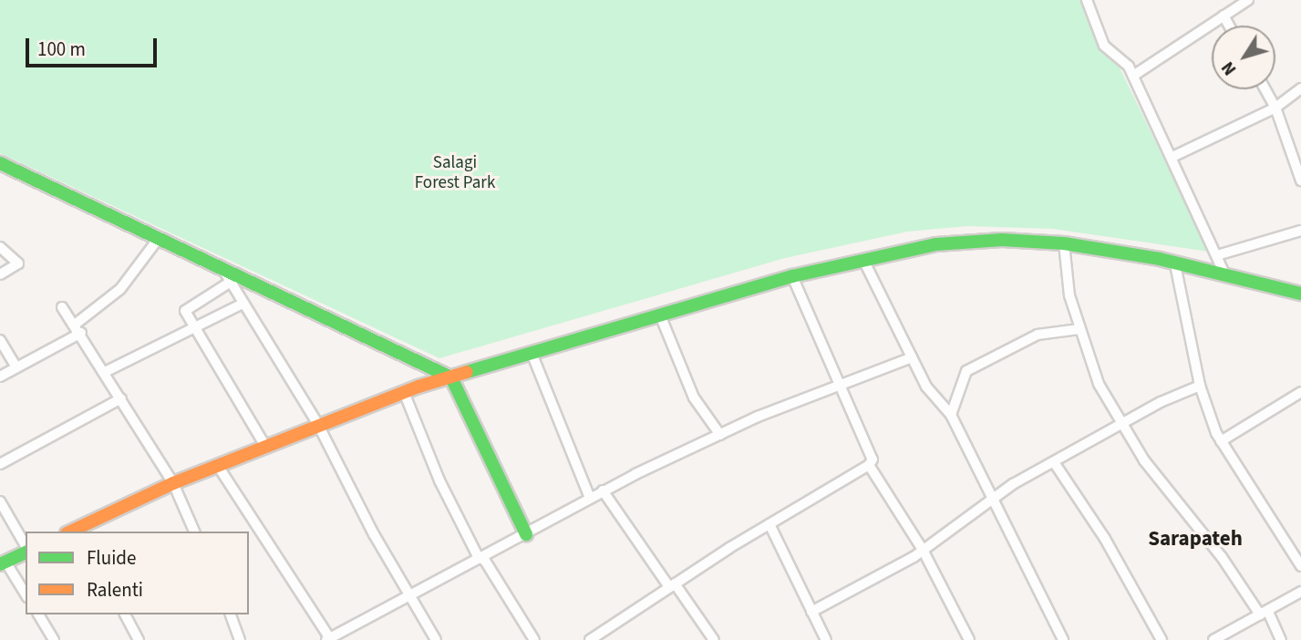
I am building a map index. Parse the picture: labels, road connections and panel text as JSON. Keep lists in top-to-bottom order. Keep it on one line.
{"districts":["Sarapateh"],"parks":["Salagi Forest Park"],"legend":["Fluide","Ralenti"],"scale_bar":"100 m","north":"bottom left"}
